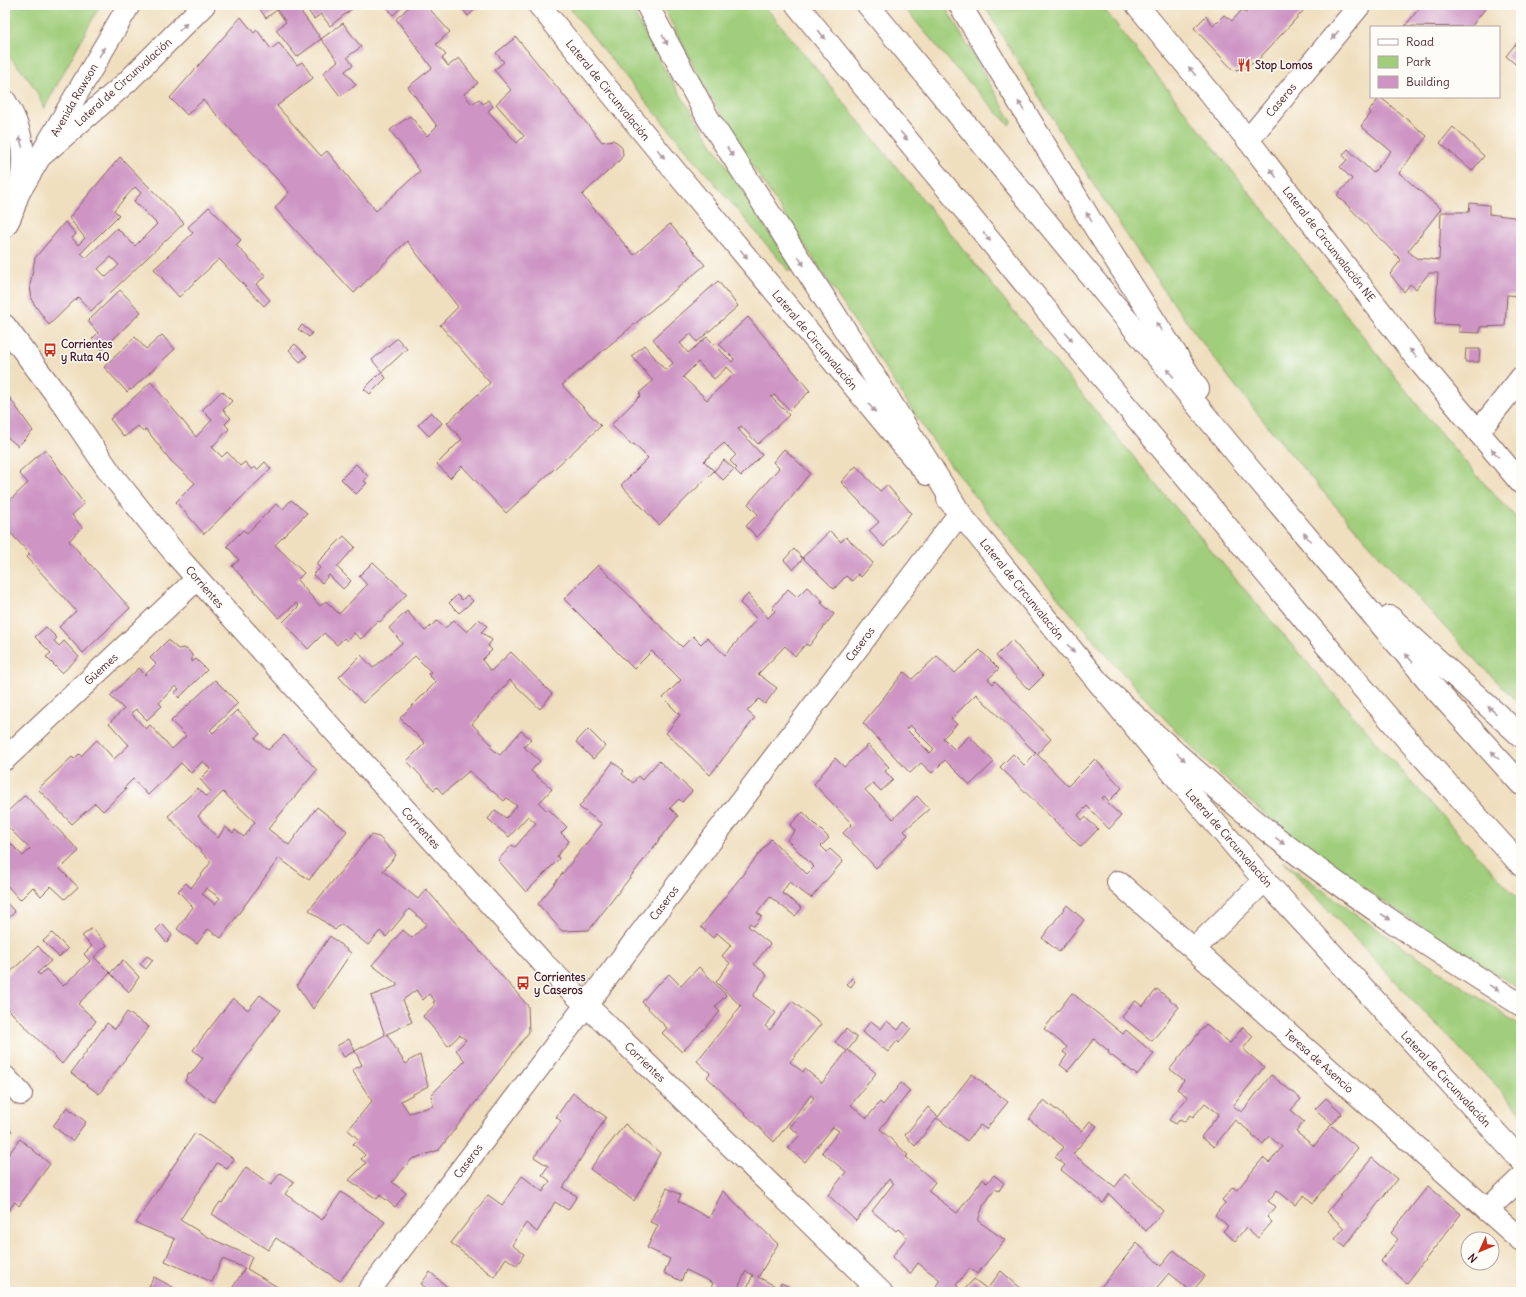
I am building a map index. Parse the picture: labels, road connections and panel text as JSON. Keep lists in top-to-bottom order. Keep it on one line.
{"streets":{"main road":["Lateral de Circunvalación","Avenida Rawson","Caseros","Lateral de Circunvalación NE","Corrientes","Güemes","Teresa de Asencio"]},"crossings":[["Lateral de Circunvalación","Avenida Rawson"],["Lateral de Circunvalación","Caseros"],["Caseros","Lateral de Circunvalación NE"],["Caseros","Corrientes"],["Corrientes","Güemes"]],"one_way":["Avenida Rawson"],"places":{"restaurant":["Stop Lomos"],"bus stop":["Corrientes y Ruta 40","Corrientes y Caseros"]},"legend":["Road","Park","Building"],"north":"bottom left"}
